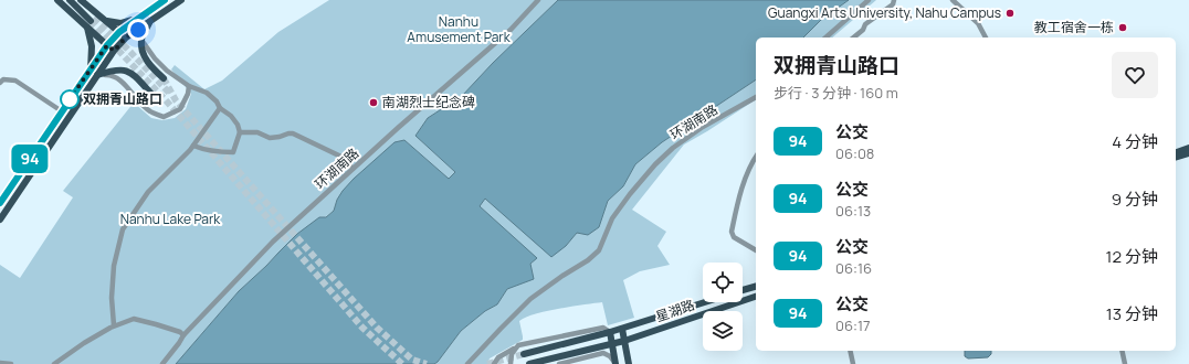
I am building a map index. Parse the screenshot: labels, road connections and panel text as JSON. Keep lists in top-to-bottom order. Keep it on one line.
{"streets":{"main road":["星湖路"],"street":["环湖南路"]},"parks":["Nanhu Amusement Park","Nanhu Lake Park"],"places":["Guangxi Arts University, Nahu Campus","教工宿舍一栋","双拥青山路口","南湖烈士纪念碑"],"lines":["bus line 94"],"page":{"on_map":"94","heading":["双拥青山路口","步行 · 3 分钟 · 160 m"],"list":[{"mark":"94","name":"公交","note":"06:08","value":"4 分钟"},{"mark":"94","name":"公交","note":"06:13","value":"9 分钟"},{"mark":"94","name":"公交","note":"06:16","value":"12 分钟"},{"mark":"94","name":"公交","note":"06:17","value":"13 分钟"}]}}
